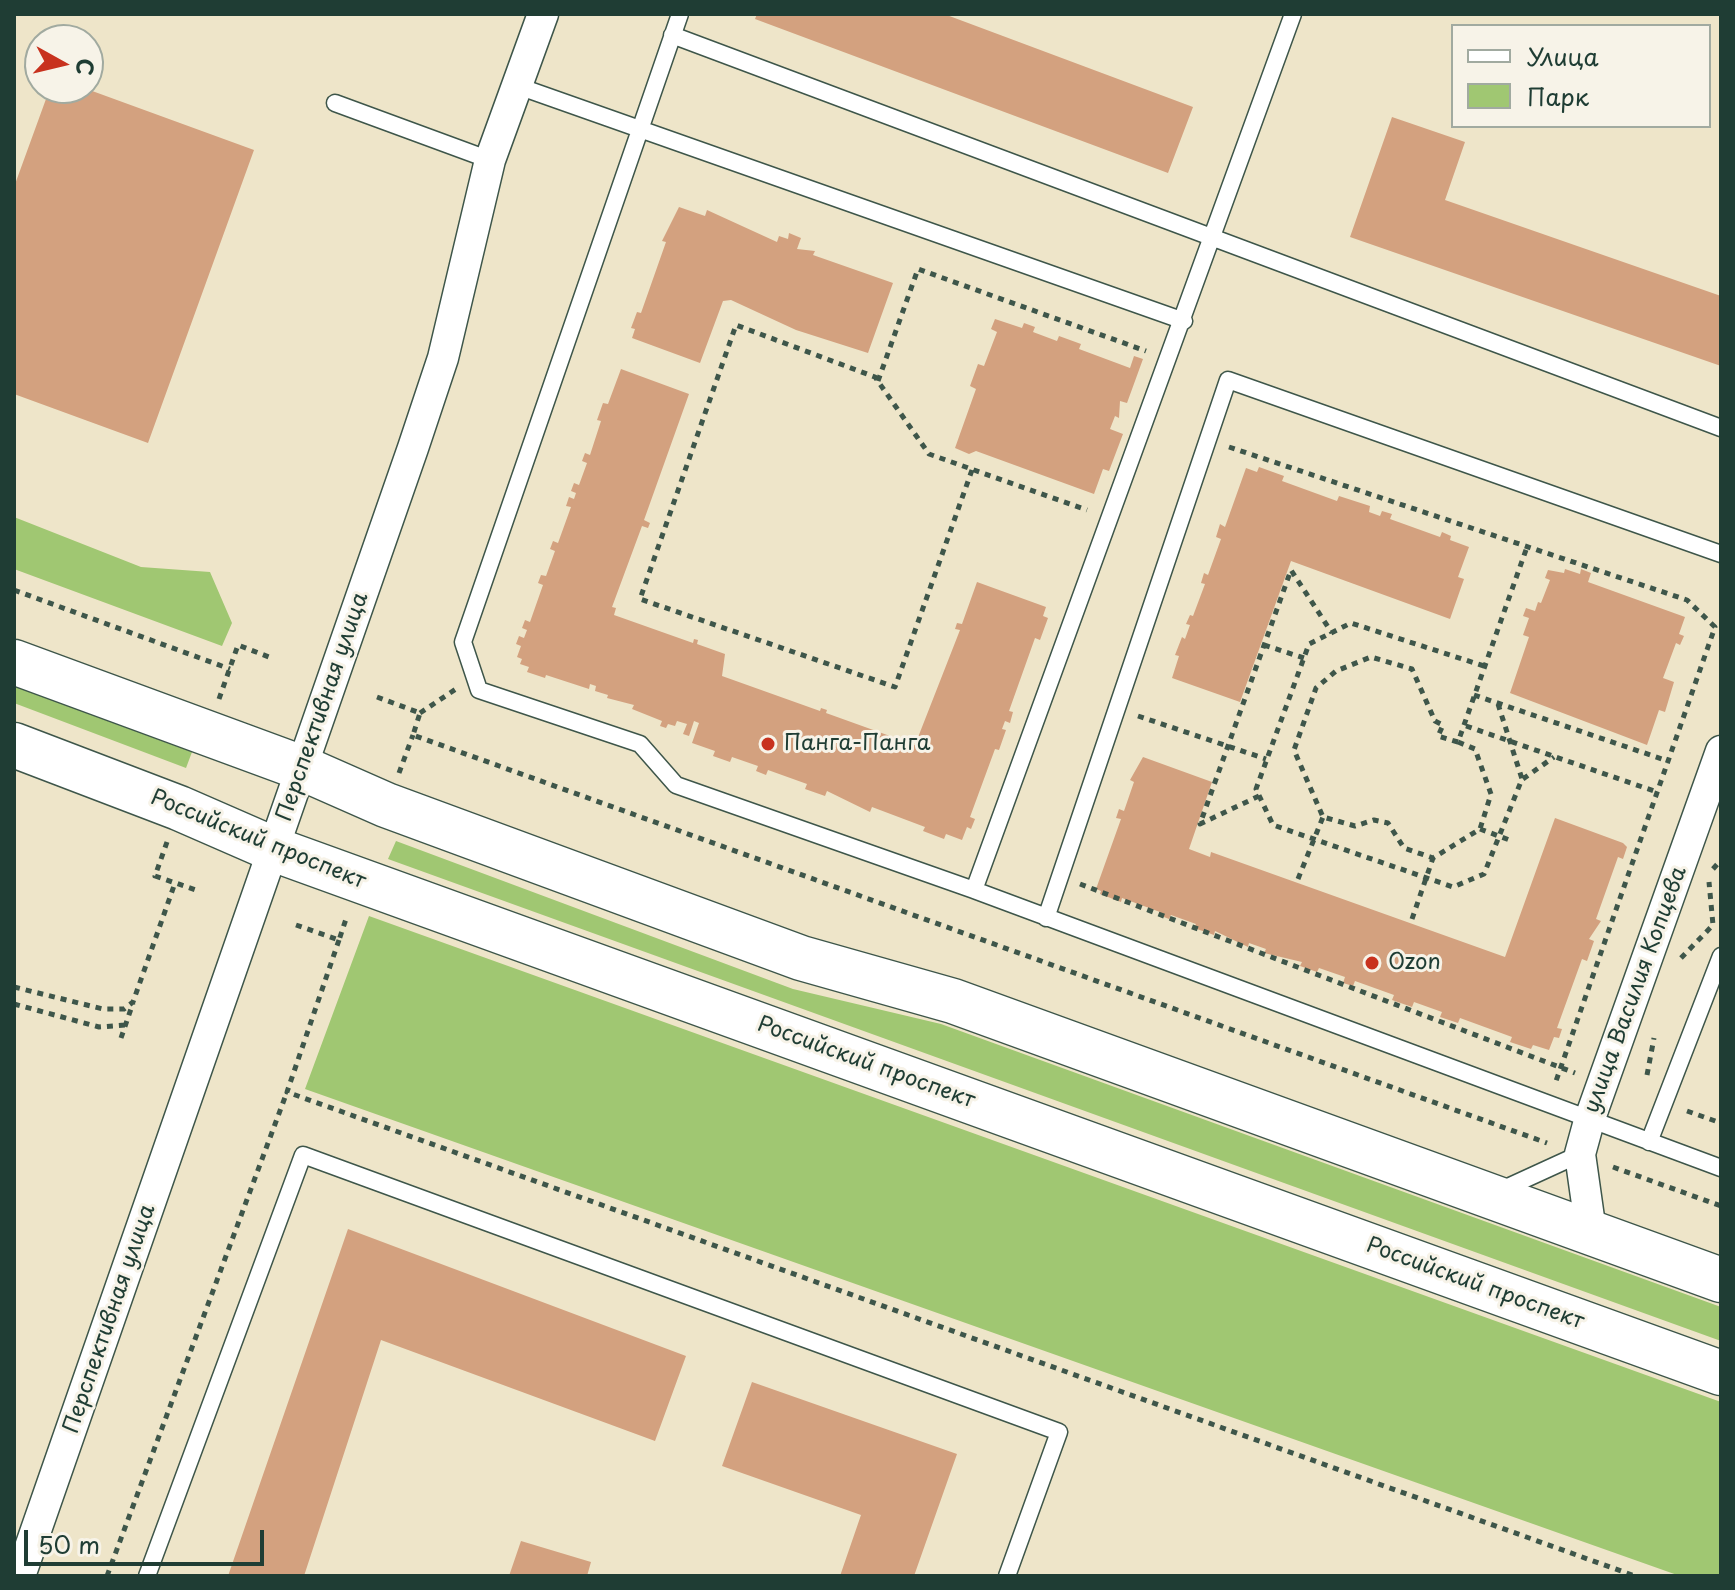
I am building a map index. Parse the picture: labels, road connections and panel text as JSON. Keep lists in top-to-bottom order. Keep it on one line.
{"streets":{"main road":["Российский проспект"],"street":["Перспективная улица","улица Василия Копцева"]},"crossings":[["Перспективная улица","Российский проспект"]],"places":["Панга-Панга","Ozon"],"legend":["Улица","Парк"],"scale_bar":"50 m","north":"right"}
